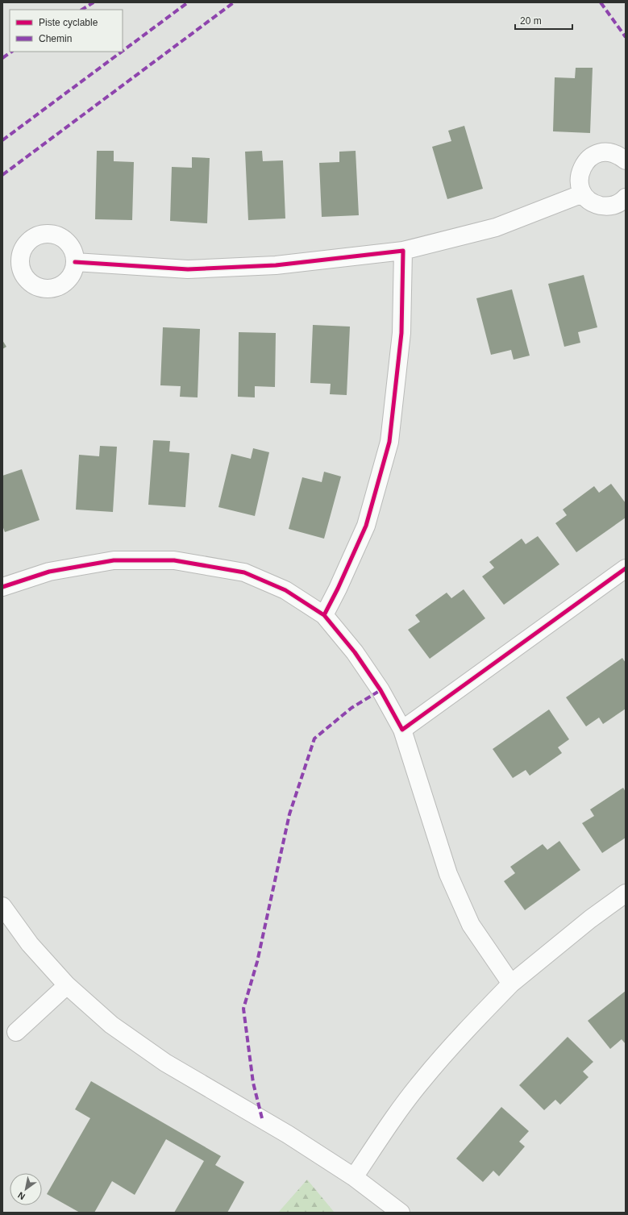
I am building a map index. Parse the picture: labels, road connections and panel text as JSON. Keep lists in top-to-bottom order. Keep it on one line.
{"legend":["Piste cyclable","Chemin"],"scale_bar":"20 m","north":"bottom left"}
